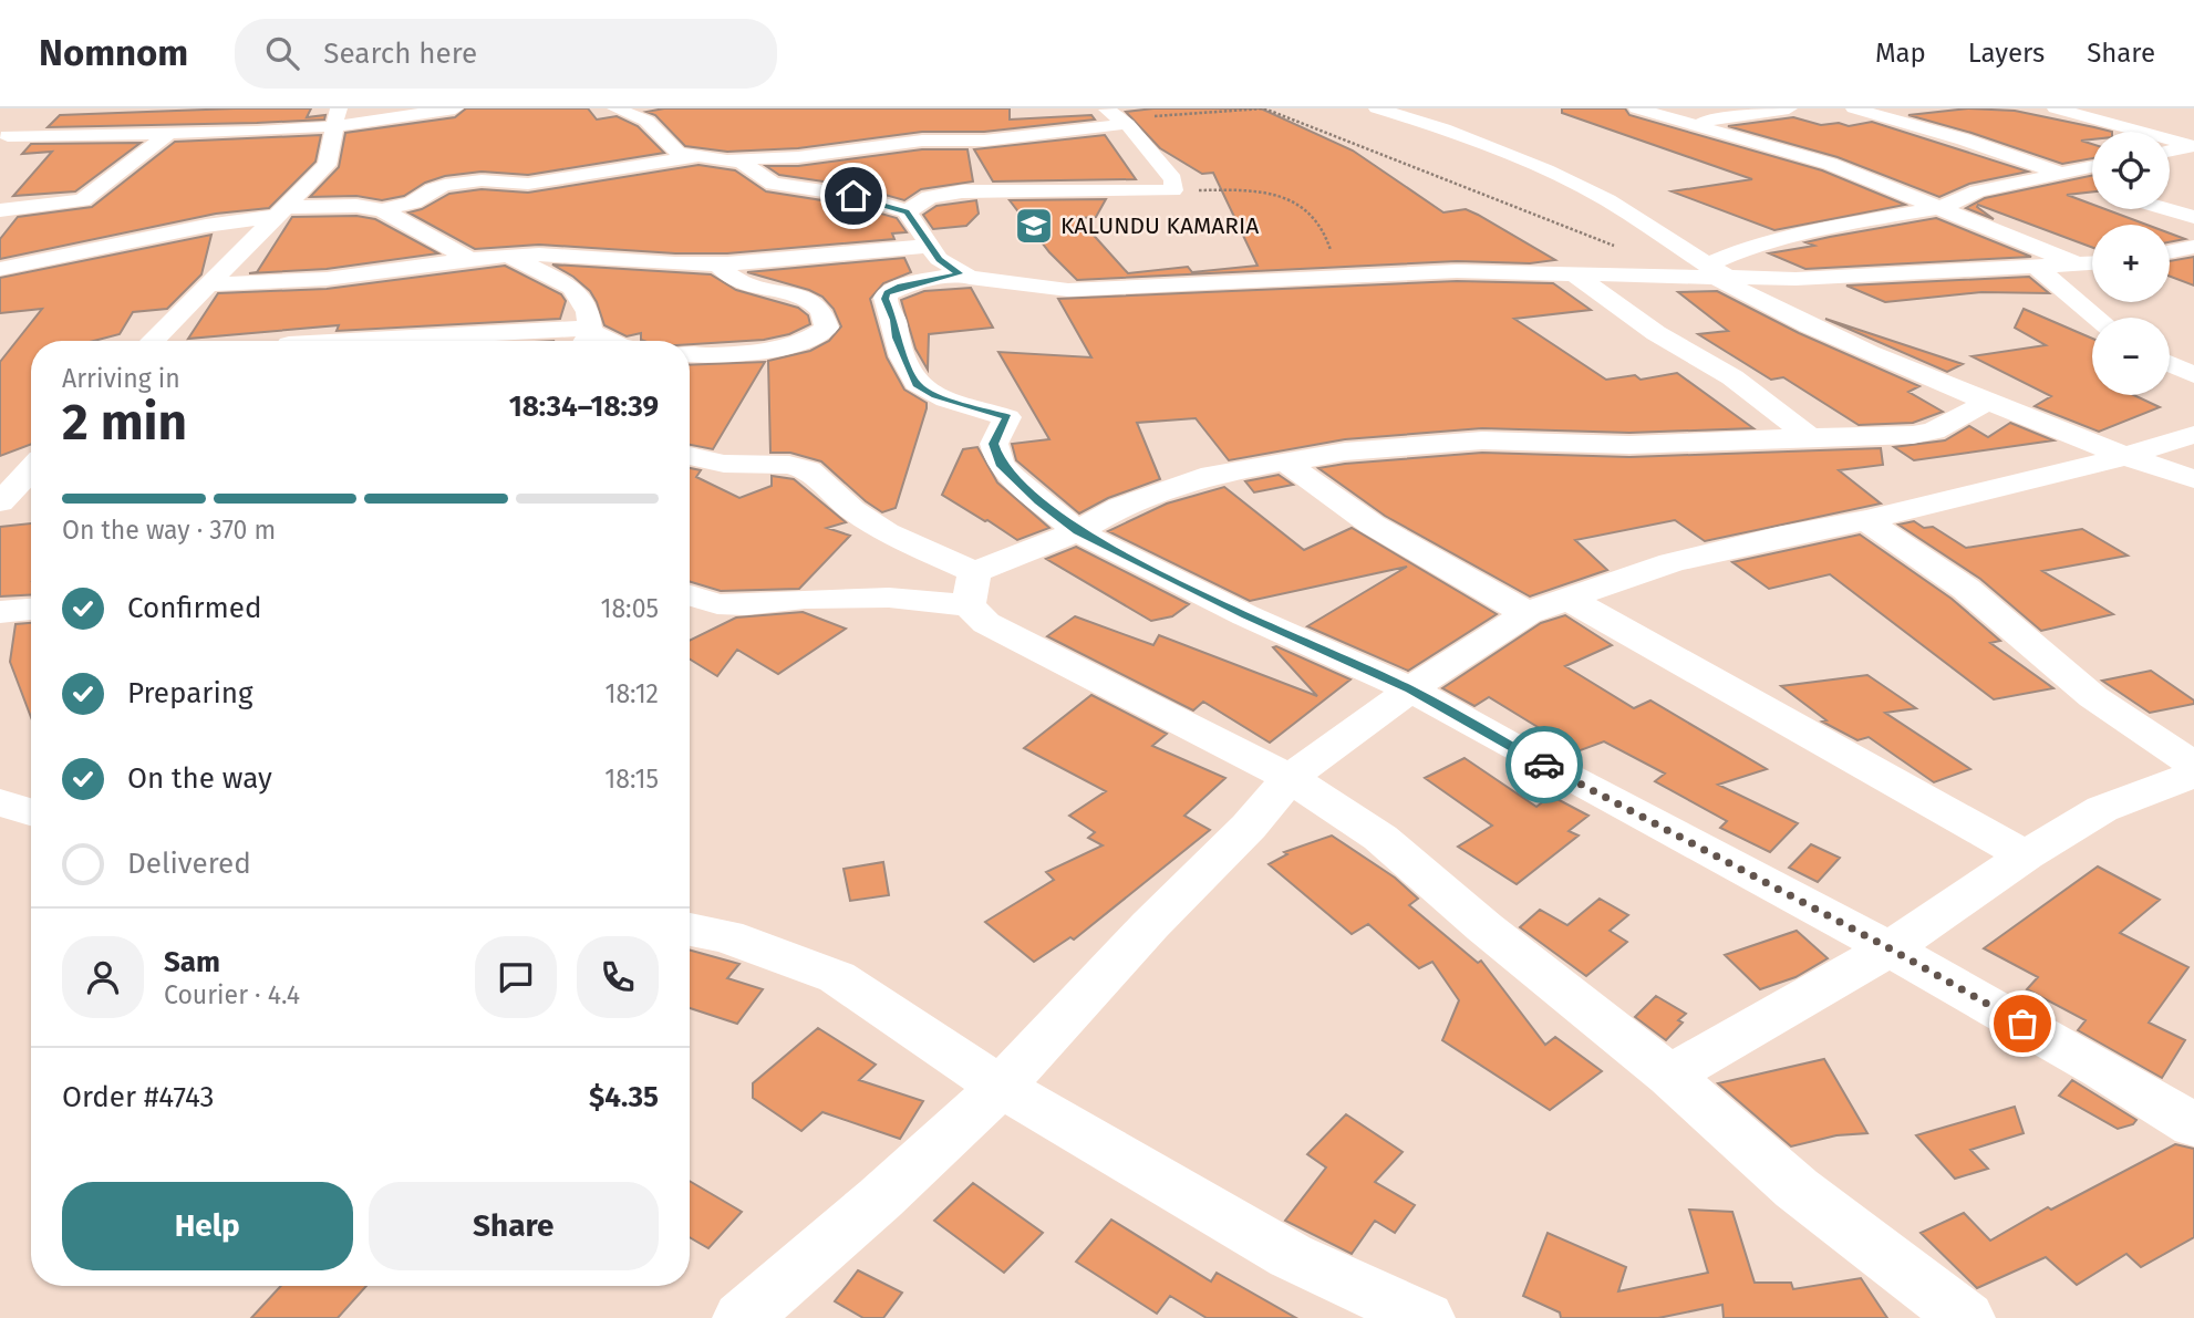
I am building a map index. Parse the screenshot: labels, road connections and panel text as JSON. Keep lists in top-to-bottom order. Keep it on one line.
{"places":{"school or university":["KALUNDU KAMARIA"]},"page":{"header":"Nomnom","search":"Search here","nav":["Map","Layers","Share"],"map_buttons":["+","−"],"heading":["2 min","Arriving in","18:34–18:39"],"panel":["Sam","Courier · 4.4","Order #4743","$4.35"],"bar":"On the way · 370 m","list":[["Confirmed","18:05"],["Preparing","18:12"],["On the way","18:15"],"Delivered"],"buttons":["Help","Share"]}}
